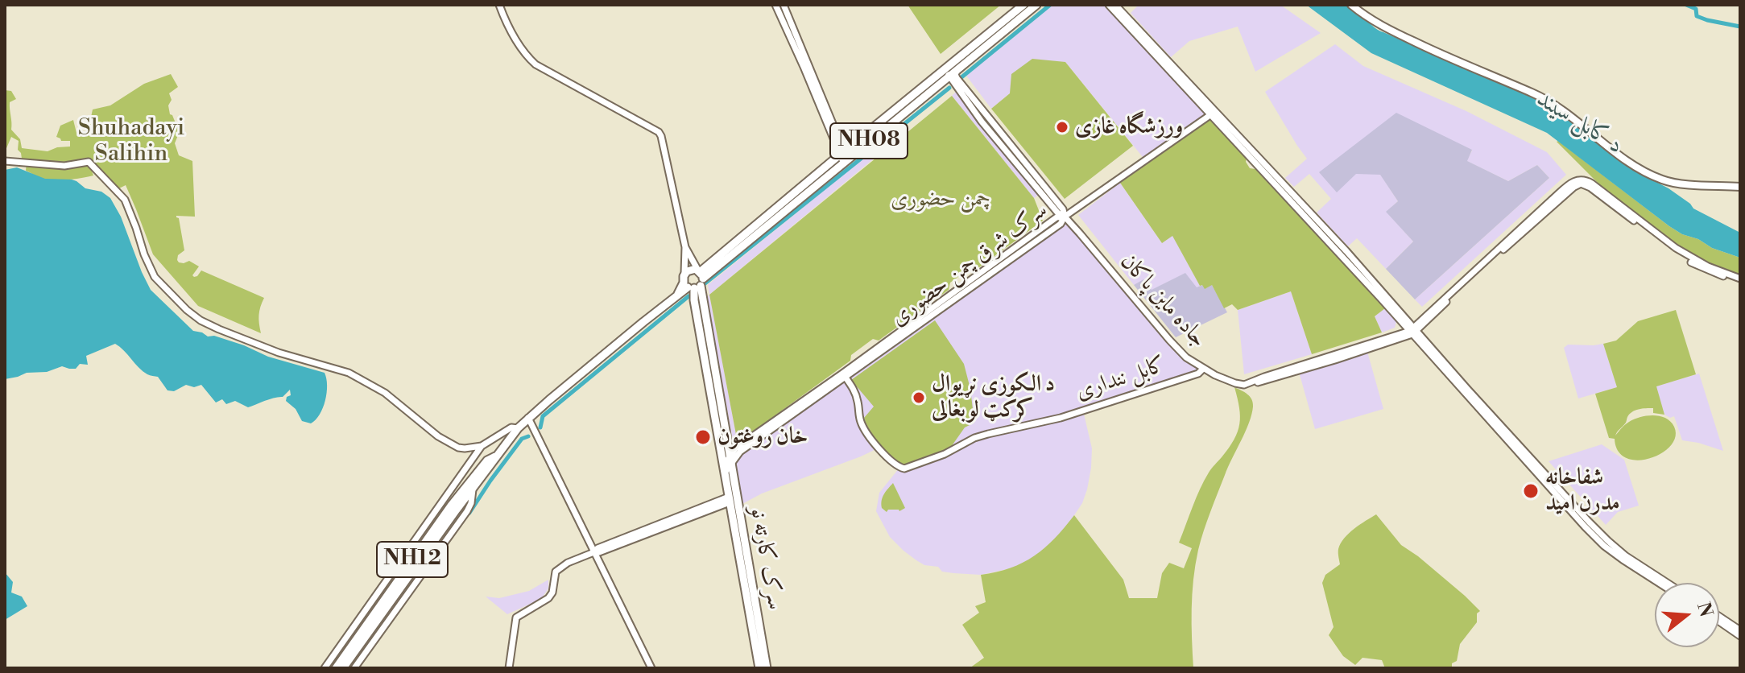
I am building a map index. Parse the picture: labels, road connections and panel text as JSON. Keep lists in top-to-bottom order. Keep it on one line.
{"streets":{"highway":["NH08","سرک کارته نو","NH12"],"main road":["سرک شرق چمن حضوری","جاده ماین پاکان","کابل ننداری"]},"crossings":[["NH08","سرک کارته نو"],["NH08","NH12"],["سرک شرق چمن حضوری","جاده ماین پاکان"],["سرک شرق چمن حضوری","کابل ننداری"],["سرک شرق چمن حضوری","سرک کارته نو"],["جاده ماین پاکان","کابل ننداری"],["سرک کارته نو","NH12"]],"water":["د کابل سيند"],"parks":["Shuhadayi Salihin","چمن حضوری"],"places":["ورزشگاه غازی","د الکوزی نړیوال کرکټ لوبغالی","خان روغتون","شفاخانه مدرن امید"],"north":"right"}
